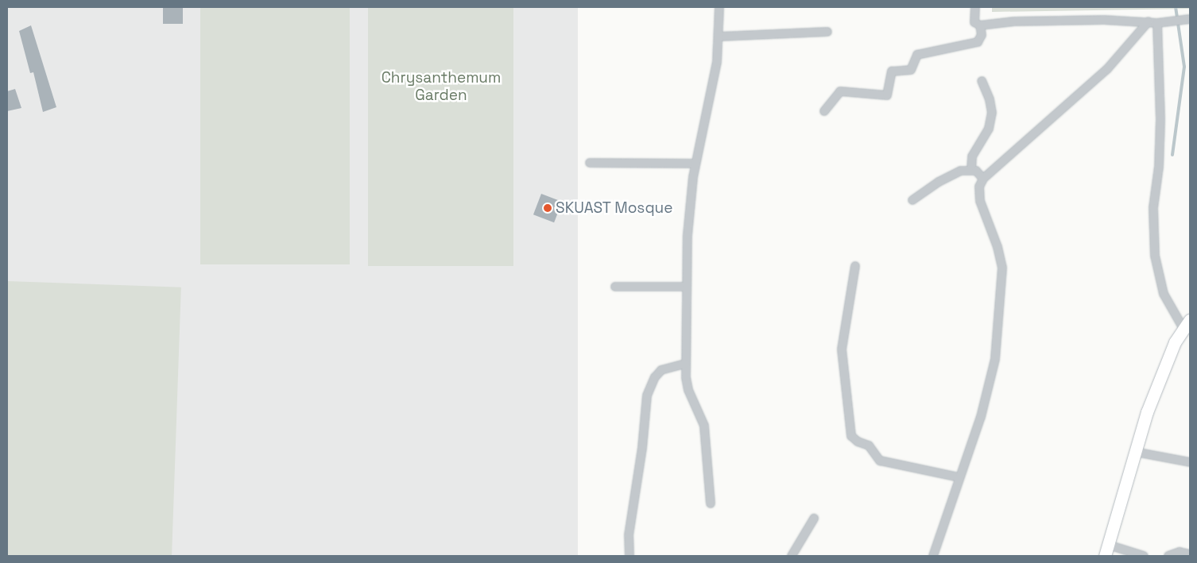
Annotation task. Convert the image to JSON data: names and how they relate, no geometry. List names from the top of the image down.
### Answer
{
  "parks": ["Chrysanthemum Garden"],
  "places": ["SKUAST Mosque"]
}
